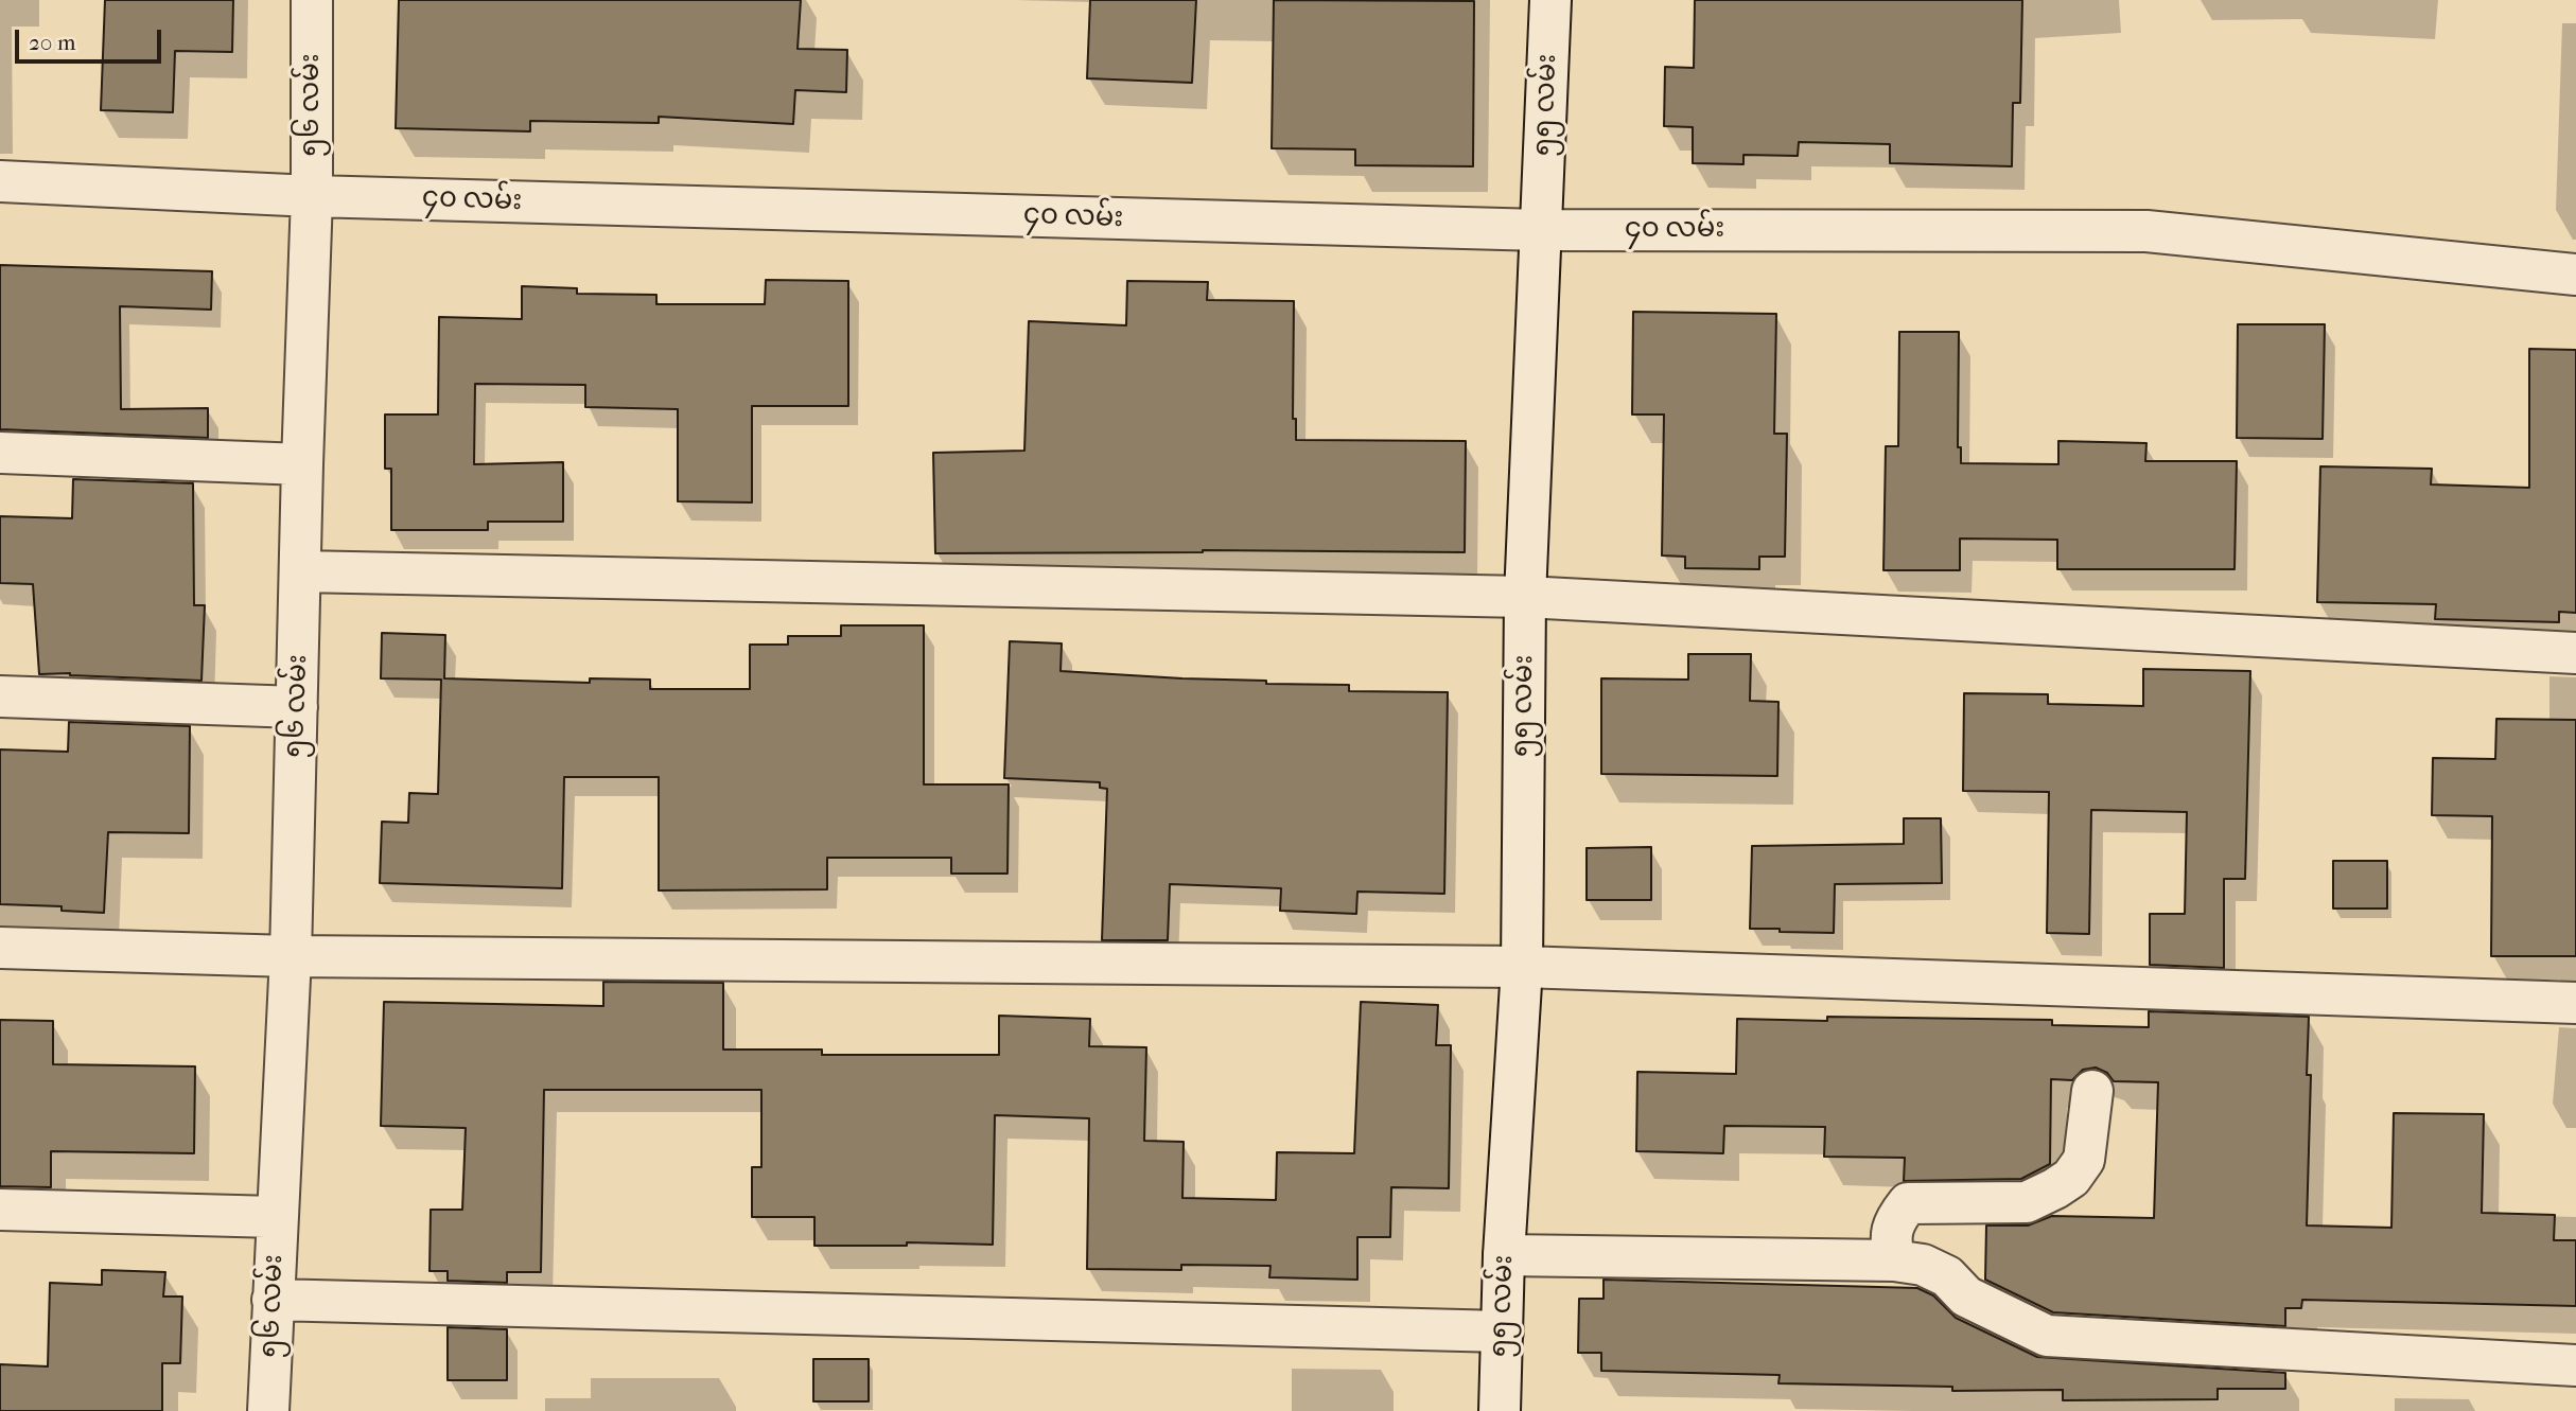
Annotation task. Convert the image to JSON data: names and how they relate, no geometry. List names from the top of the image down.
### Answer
{
  "streets": {
    "street": ["၅၆ လမ်း", "၅၅ လမ်း", "၄၀ လမ်း"]
  },
  "crossings": [
    ["၅၆ လမ်း", "၄၀ လမ်း"],
    ["၅၅ လမ်း", "၄၀ လမ်း"]
  ],
  "scale_bar": "20 m"
}
